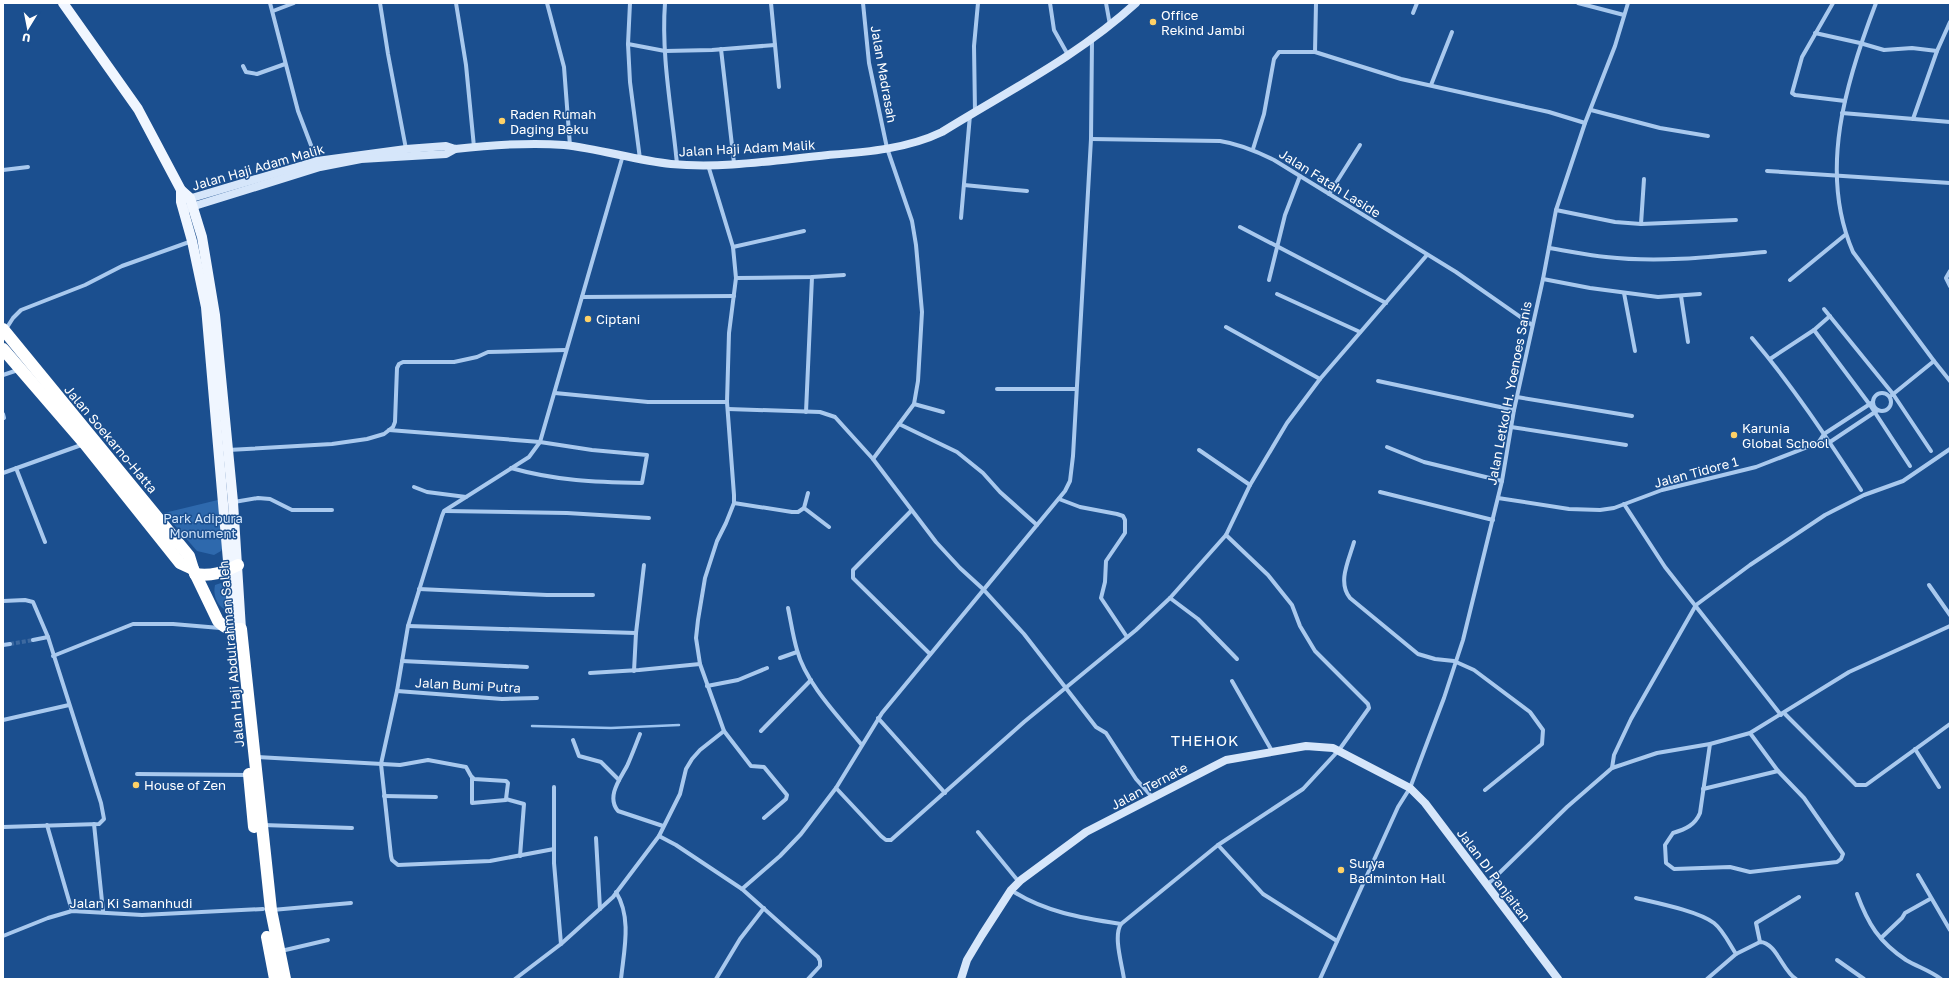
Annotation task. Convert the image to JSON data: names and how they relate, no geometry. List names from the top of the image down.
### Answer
{
  "streets": {
    "highway": ["Jalan Soekarno-Hatta", "Jalan Haji Abdulrahman Saleh"],
    "main road": ["Jalan Haji Adam Malik", "Jalan Ternate", "Jalan DI Panjaitan"],
    "street": [
      "Jalan Madrasah",
      "Jalan Fatah Laside",
      "Jalan Letkol H. Yoenoes Sanis",
      "Jalan Tidore 1",
      "Jalan Bumi Putra",
      "Jalan Ki Samanhudi"
    ]
  },
  "crossings": [
    ["Jalan Madrasah", "Jalan Haji Adam Malik"],
    ["Jalan Haji Adam Malik", "Jalan Haji Abdulrahman Saleh"],
    ["Jalan Fatah Laside", "Jalan Letkol H. Yoenoes Sanis"],
    ["Jalan Letkol H. Yoenoes Sanis", "Jalan Tidore 1"],
    ["Jalan Letkol H. Yoenoes Sanis", "Jalan Ternate"],
    ["Jalan Letkol H. Yoenoes Sanis", "Jalan DI Panjaitan"],
    ["Jalan Soekarno-Hatta", "Jalan Haji Abdulrahman Saleh"],
    ["Jalan Haji Abdulrahman Saleh", "Jalan Ki Samanhudi"],
    ["Jalan Ternate", "Jalan DI Panjaitan"]
  ],
  "districts": ["THEHOK"],
  "parks": ["Park Adipura Monument"],
  "places": [
    "Office Rekind Jambi",
    "Raden Rumah Daging Beku",
    "Ciptani",
    "Karunia Global School",
    "House of Zen",
    "Surya Badminton Hall"
  ],
  "north": "bottom"
}
